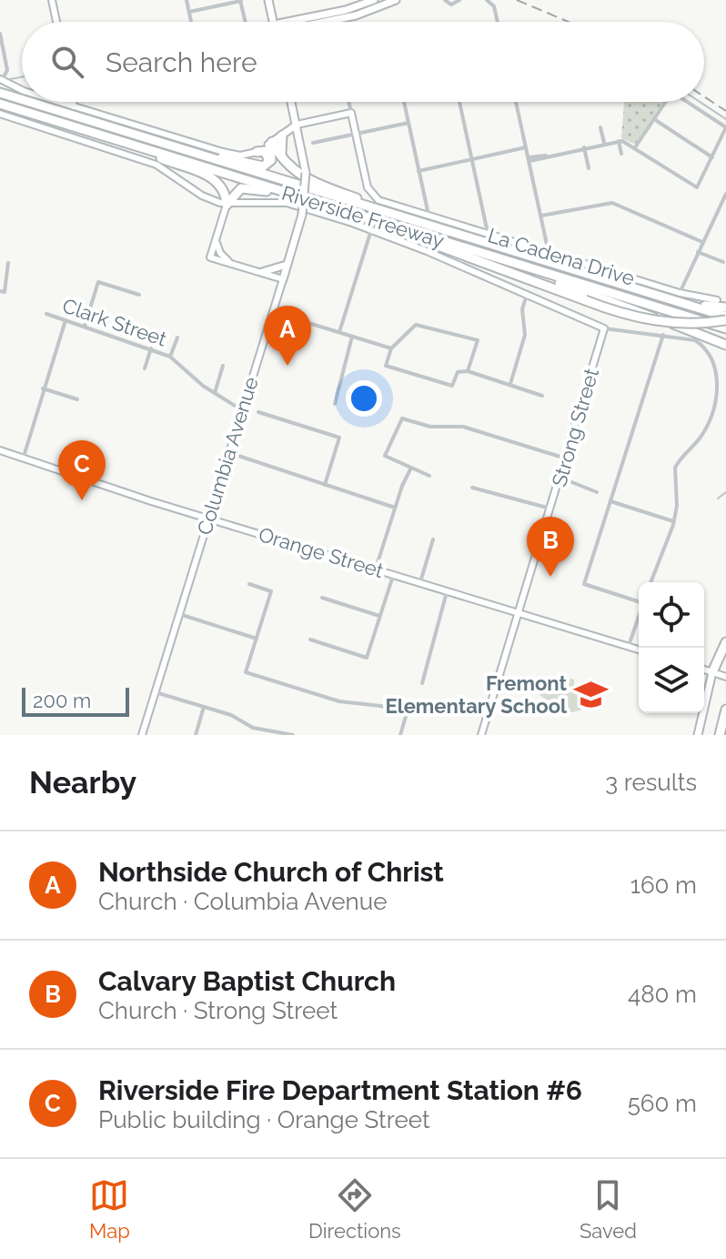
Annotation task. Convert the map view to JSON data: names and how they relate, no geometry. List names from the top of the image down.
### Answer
{
  "streets": {
    "highway": ["Riverside Freeway"],
    "main road": ["Columbia Avenue"],
    "street": [
      "La Cadena Drive",
      "Clark Street",
      "Strong Street",
      "Orange Street"
    ]
  },
  "crossings": [
    ["Clark Street", "Columbia Avenue"],
    ["Strong Street", "Orange Street"],
    ["Columbia Avenue", "Orange Street"]
  ],
  "places": {
    "school or university": ["Fremont Elementary School"]
  },
  "scale_bar": "200 m",
  "page": {
    "search": "Search here",
    "pins": ["A", "C", "B"],
    "scale": "200 m",
    "heading": ["Nearby", "3 results"],
    "list": [
      {
        "mark": "A",
        "name": "Northside Church of Christ",
        "note": "Church · Columbia Avenue",
        "value": "160 m"
      },
      {
        "mark": "B",
        "name": "Calvary Baptist Church",
        "note": "Church · Strong Street",
        "value": "480 m"
      },
      {
        "mark": "C",
        "name": "Riverside Fire Department Station #6",
        "note": "Public building · Orange Street",
        "value": "560 m"
      }
    ],
    "nav": ["Map", "Directions", "Saved"]
  }
}
